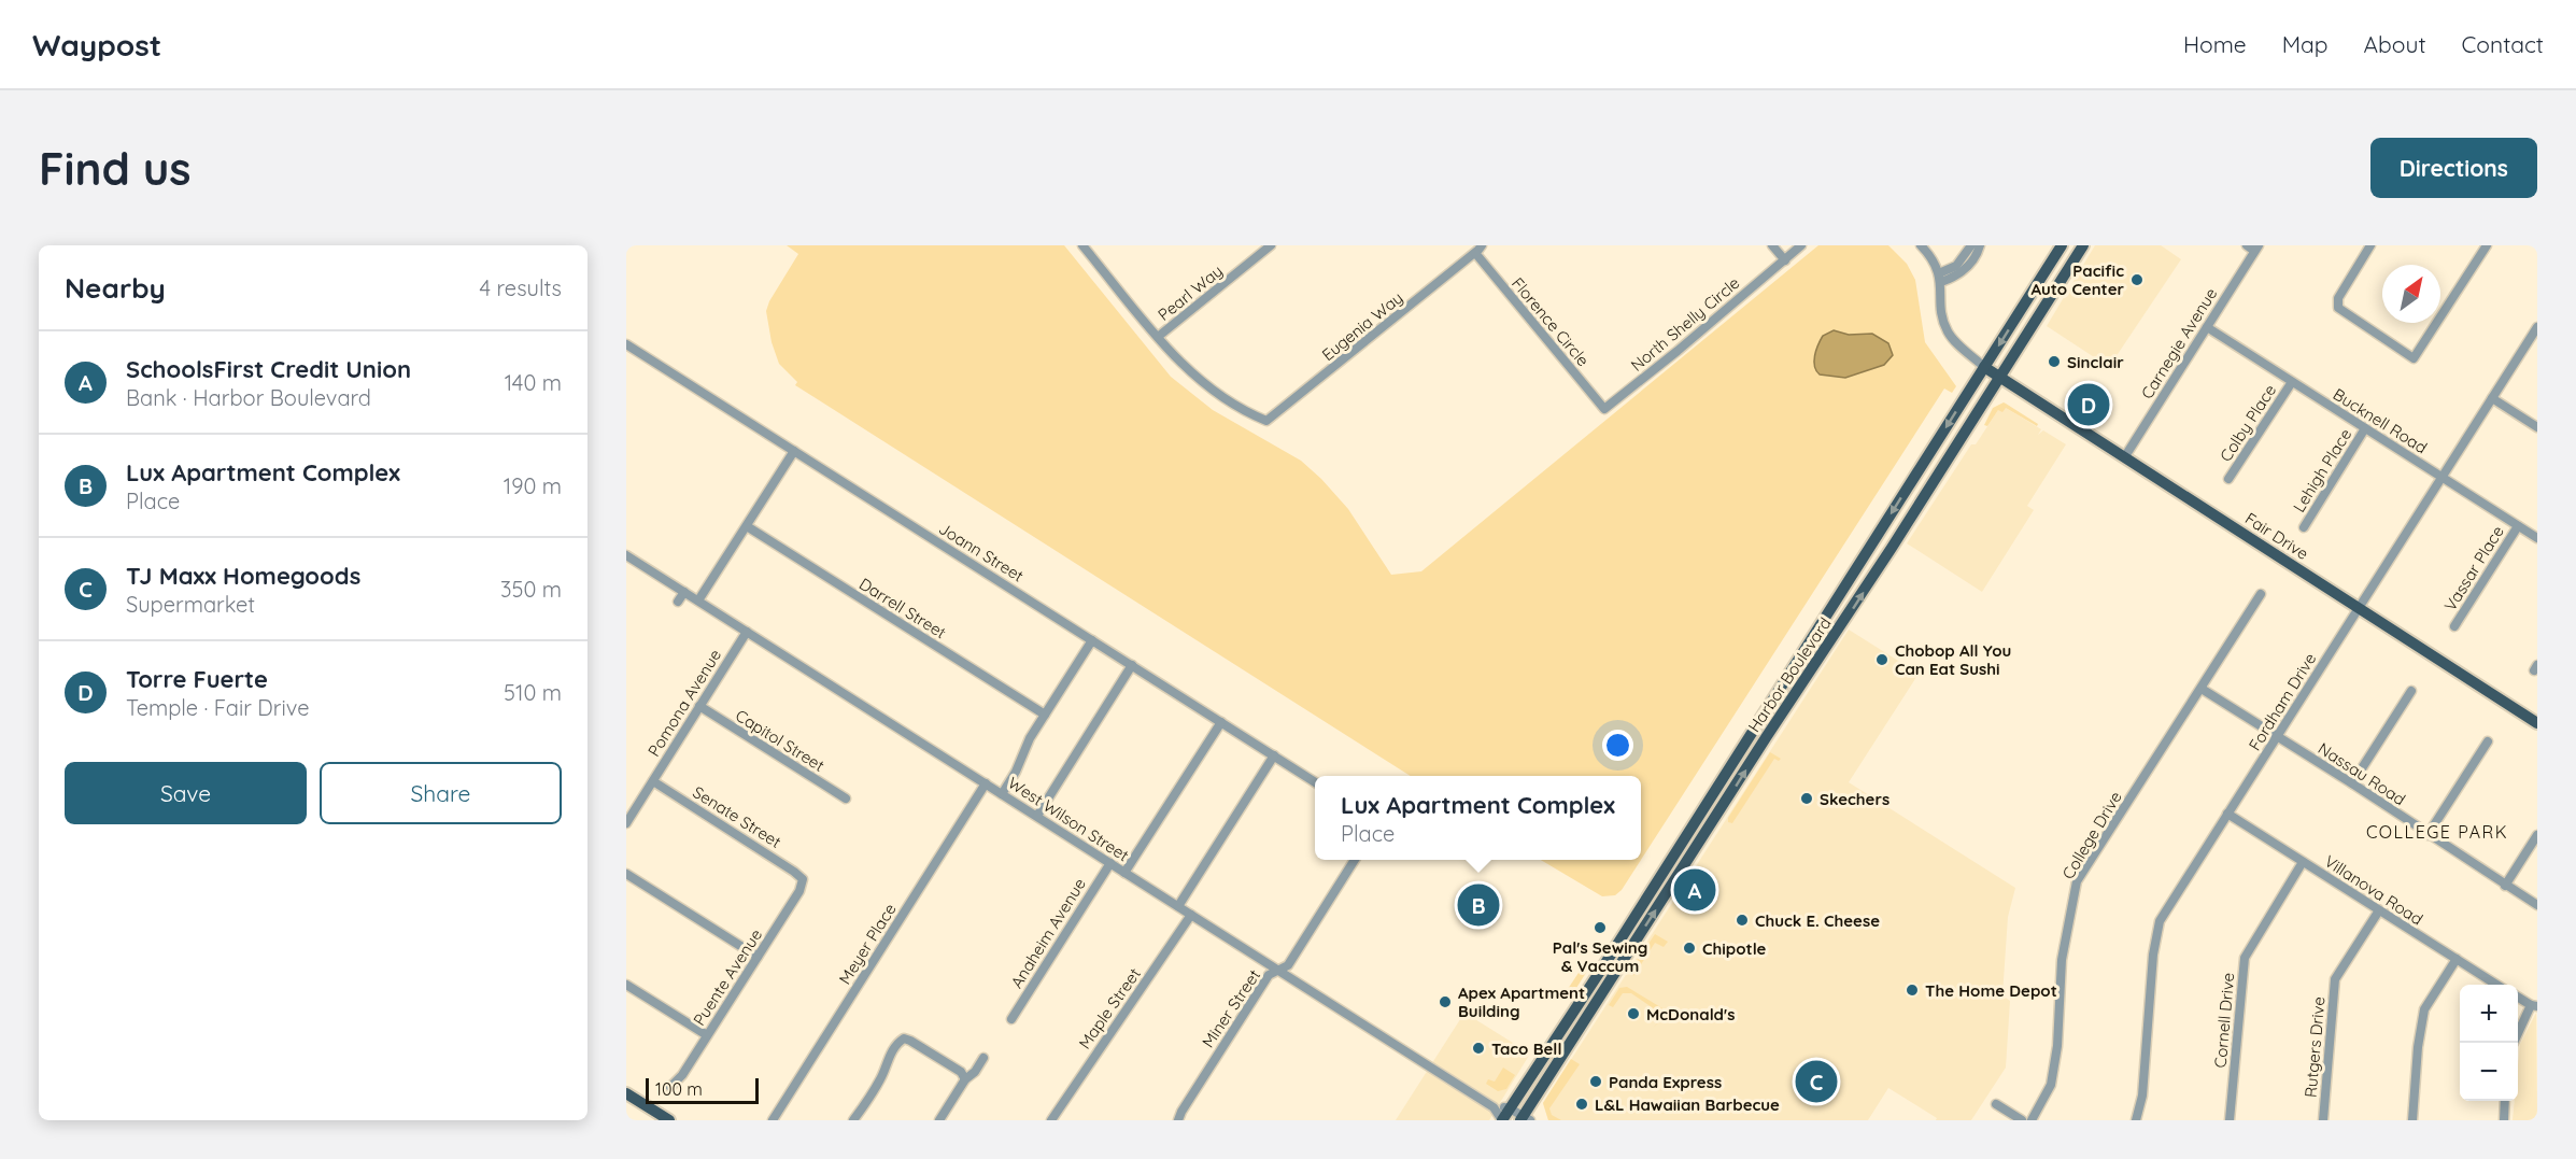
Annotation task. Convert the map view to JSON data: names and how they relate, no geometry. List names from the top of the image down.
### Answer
{
  "streets": {
    "main road": ["Fair Drive", "Harbor Boulevard"],
    "street": [
      "Pearl Way",
      "Florence Circle",
      "North Shelly Circle",
      "Eugenia Way",
      "Carnegie Avenue",
      "Bucknell Road",
      "Colby Place",
      "Lehigh Place",
      "Joann Street",
      "Vassar Place",
      "Darrell Street",
      "Fordham Drive",
      "Pomona Avenue",
      "Capitol Street",
      "Nassau Road",
      "Senate Street",
      "West Wilson Street",
      "College Drive",
      "Villanova Road",
      "Anaheim Avenue",
      "Meyer Place",
      "Puente Avenue",
      "Maple Street",
      "Miner Street",
      "Cornell Drive",
      "Rutgers Drive"
    ]
  },
  "crossings": [
    ["Pearl Way", "Eugenia Way"],
    ["Florence Circle", "North Shelly Circle"],
    ["Florence Circle", "Eugenia Way"],
    ["Carnegie Avenue", "Bucknell Road"],
    ["Carnegie Avenue", "Fair Drive"],
    ["Bucknell Road", "Colby Place"],
    ["Bucknell Road", "Lehigh Place"],
    ["Bucknell Road", "Vassar Place"],
    ["Bucknell Road", "Fordham Drive"],
    ["Fair Drive", "Harbor Boulevard"],
    ["Fair Drive", "Fordham Drive"],
    ["Harbor Boulevard", "West Wilson Street"],
    ["Fordham Drive", "Nassau Road"],
    ["Fordham Drive", "Villanova Road"],
    ["Pomona Avenue", "Capitol Street"],
    ["Pomona Avenue", "Senate Street"],
    ["Pomona Avenue", "West Wilson Street"],
    ["Nassau Road", "College Drive"],
    ["Senate Street", "Puente Avenue"],
    ["West Wilson Street", "Anaheim Avenue"],
    ["West Wilson Street", "Meyer Place"],
    ["West Wilson Street", "Maple Street"],
    ["West Wilson Street", "Miner Street"],
    ["Villanova Road", "Cornell Drive"],
    ["Villanova Road", "Rutgers Drive"]
  ],
  "districts": ["COLLEGE PARK"],
  "places": [
    "Pacific Auto Center",
    "Sinclair",
    "Chobop All You Can Eat Sushi",
    "Skechers",
    "Chuck E. Cheese",
    "Pal's Sewing & Vaccum",
    "Chipotle",
    "The Home Depot",
    "Apex Apartment Building",
    "McDonald's",
    "Taco Bell",
    "Panda Express",
    "L&L Hawaiian Barbecue"
  ],
  "scale_bar": "100 m",
  "north": "top right",
  "page": {
    "header": "Waypost",
    "nav": [
      "Home",
      "Map",
      "About",
      "Contact"
    ],
    "buttons": [
      "Directions",
      ["Save", "Share"]
    ],
    "title": "Find us",
    "heading": ["Nearby", "4 results"],
    "list": [
      {
        "mark": "A",
        "name": "SchoolsFirst Credit Union",
        "note": "Bank · Harbor Boulevard",
        "value": "140 m"
      },
      {
        "mark": "B",
        "name": "Lux Apartment Complex",
        "note": "Place",
        "value": "190 m"
      },
      {
        "mark": "C",
        "name": "TJ Maxx Homegoods",
        "note": "Supermarket",
        "value": "350 m"
      },
      {
        "mark": "D",
        "name": "Torre Fuerte",
        "note": "Temple · Fair Drive",
        "value": "510 m"
      }
    ],
    "pins": [
      "D",
      "A",
      "B",
      "C"
    ],
    "popup": ["Lux Apartment Complex", "Place"],
    "map_buttons": ["+", "−"],
    "scale": "100 m"
  }
}
